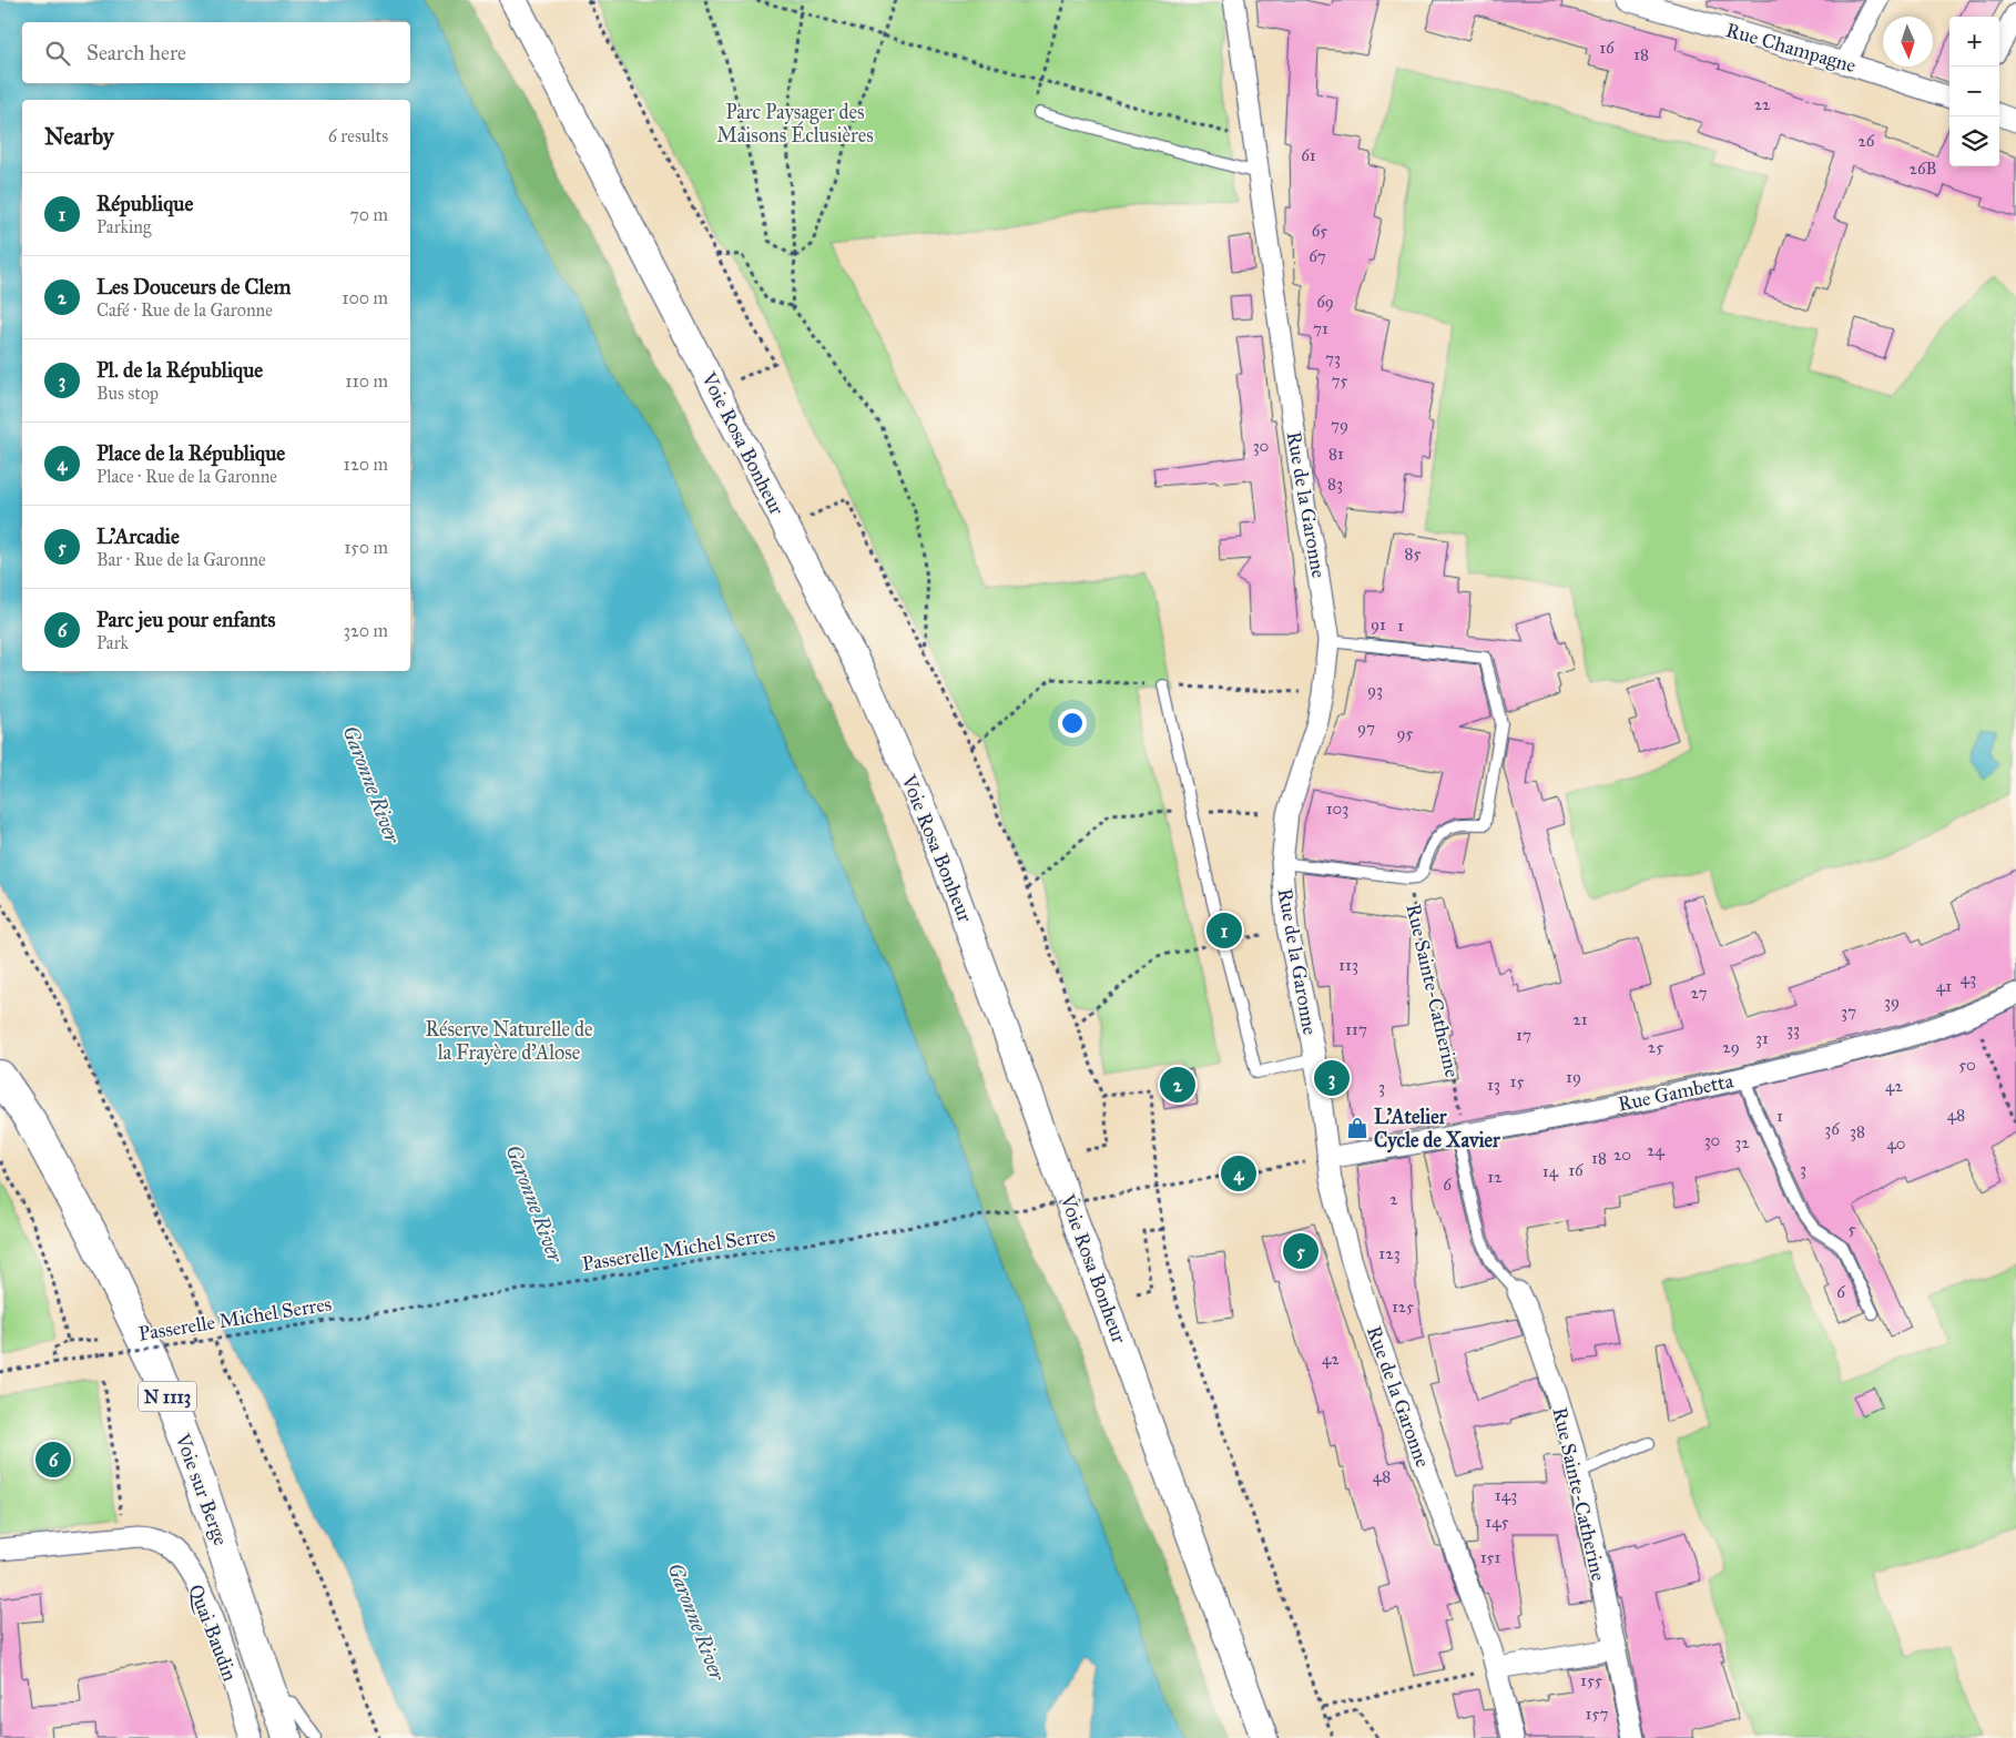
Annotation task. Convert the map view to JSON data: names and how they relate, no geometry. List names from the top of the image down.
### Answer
{
  "streets": {
    "main road": ["N 1113", "Voie sur Berge"],
    "street": [
      "Rue Champagne",
      "Voie Rosa Bonheur",
      "Rue de la Garonne",
      "Rue Sainte-Catherine",
      "Rue Gambetta",
      "Quai Baudin"
    ],
    "path": ["Passerelle Michel Serres"]
  },
  "crossings": [
    ["Rue de la Garonne", "Rue Sainte-Catherine"],
    ["Rue de la Garonne", "Rue Gambetta"],
    ["Rue de la Garonne", "Passerelle Michel Serres"],
    ["Rue Sainte-Catherine", "Rue Gambetta"],
    ["Rue Gambetta", "Passerelle Michel Serres"]
  ],
  "water": ["Garonne River"],
  "parks": ["Parc Paysager des Maisons Éclusières", "Réserve Naturelle de la Frayère d'Alose"],
  "places": {
    "shop": ["L'Atelier Cycle de Xavier"]
  },
  "house_numbers": [
    "16",
    "18",
    "22",
    "26",
    "61",
    "26B",
    "65",
    "67",
    "69",
    "71",
    "73",
    "75",
    "79",
    "30",
    "81",
    "83",
    "85",
    "91",
    "1",
    "93",
    "97",
    "95",
    "103",
    "113",
    "43",
    "41",
    "27",
    "39",
    "37",
    "21",
    "117",
    "33",
    "17",
    "31",
    "25",
    "29",
    "50",
    "19",
    "15",
    "13",
    "42",
    "3",
    "48",
    "1",
    "36",
    "38",
    "30",
    "32",
    "40",
    "24",
    "20",
    "18",
    "3",
    "16",
    "14",
    "12",
    "6",
    "2",
    "5",
    "123",
    "6",
    "125",
    "42",
    "48",
    "143",
    "145",
    "151",
    "155",
    "157"
  ],
  "north": "bottom",
  "page": {
    "map_buttons": ["+", "−"],
    "search": "Search here",
    "heading": ["Nearby", "6 results"],
    "list": [
      {
        "mark": "1",
        "name": "République",
        "note": "Parking",
        "value": "70 m"
      },
      {
        "mark": "2",
        "name": "Les Douceurs de Clem",
        "note": "Café · Rue de la Garonne",
        "value": "100 m"
      },
      {
        "mark": "3",
        "name": "Pl. de la République",
        "note": "Bus stop",
        "value": "110 m"
      },
      {
        "mark": "4",
        "name": "Place de la République",
        "note": "Place · Rue de la Garonne",
        "value": "120 m"
      },
      {
        "mark": "5",
        "name": "L'Arcadie",
        "note": "Bar · Rue de la Garonne",
        "value": "150 m"
      },
      {
        "mark": "6",
        "name": "Parc jeu pour enfants",
        "note": "Park",
        "value": "320 m"
      }
    ],
    "pins": [
      "1",
      "3",
      "2",
      "4",
      "5",
      "6"
    ]
  }
}
